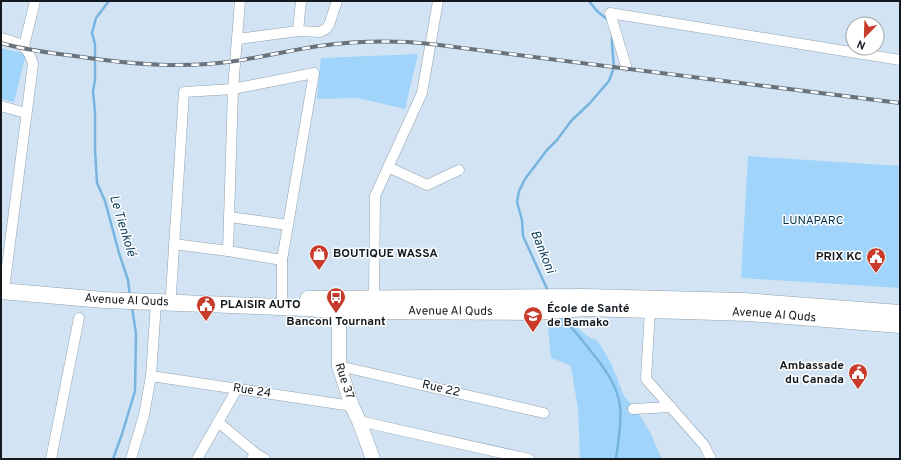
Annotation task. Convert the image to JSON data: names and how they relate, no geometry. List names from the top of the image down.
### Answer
{
  "streets": {
    "main road": ["Avenue Al Quds", "Rue 37"],
    "street": ["Rue 22", "Rue 24"]
  },
  "crossings": [
    ["Avenue Al Quds", "Rue 37"],
    ["Rue 37", "Rue 22"],
    ["Rue 37", "Rue 24"]
  ],
  "water": ["Le Tienkolé", "Bankoni"],
  "parks": ["LUNAPARC"],
  "places": {
    "shop": ["BOUTIQUE WASSA"],
    "public building": ["PRIX KC", "PLAISIR AUTO", "Ambassade du Canada"],
    "bus stop": ["Banconi Tournant"],
    "school or university": ["École de Santé de Bamako"]
  },
  "north": "bottom left"
}
